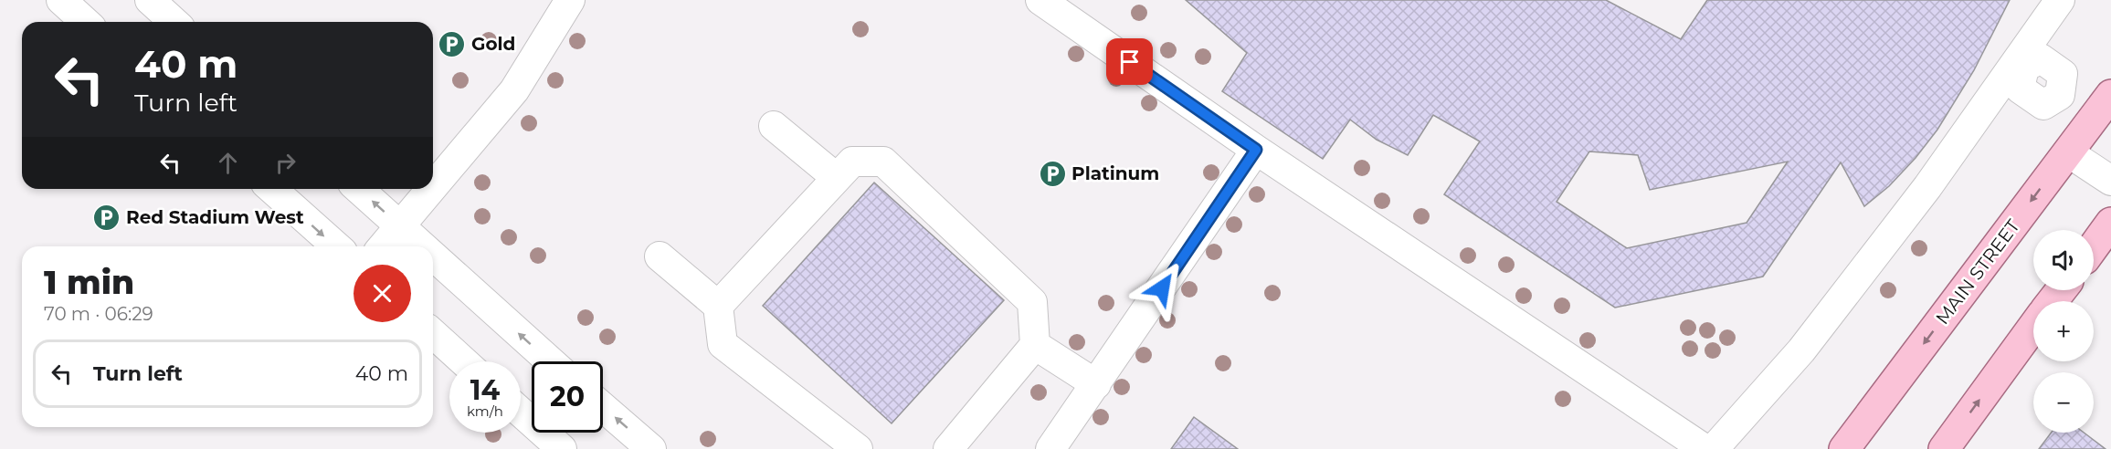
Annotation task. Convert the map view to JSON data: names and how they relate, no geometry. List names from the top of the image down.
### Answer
{
  "streets": {
    "main road": ["MAIN STREET"]
  },
  "places": {
    "parking": ["Gold", "Platinum", "Red Stadium West"]
  },
  "page": {
    "turn": ["40 m", "Turn left"],
    "map_buttons": ["+", "−"],
    "heading": ["1 min", "70 m · 06:29"],
    "list": [
      {
        "name": "Turn left",
        "value": "40 m"
      }
    ],
    "speed": "14 km/h",
    "limit": "20"
  }
}
